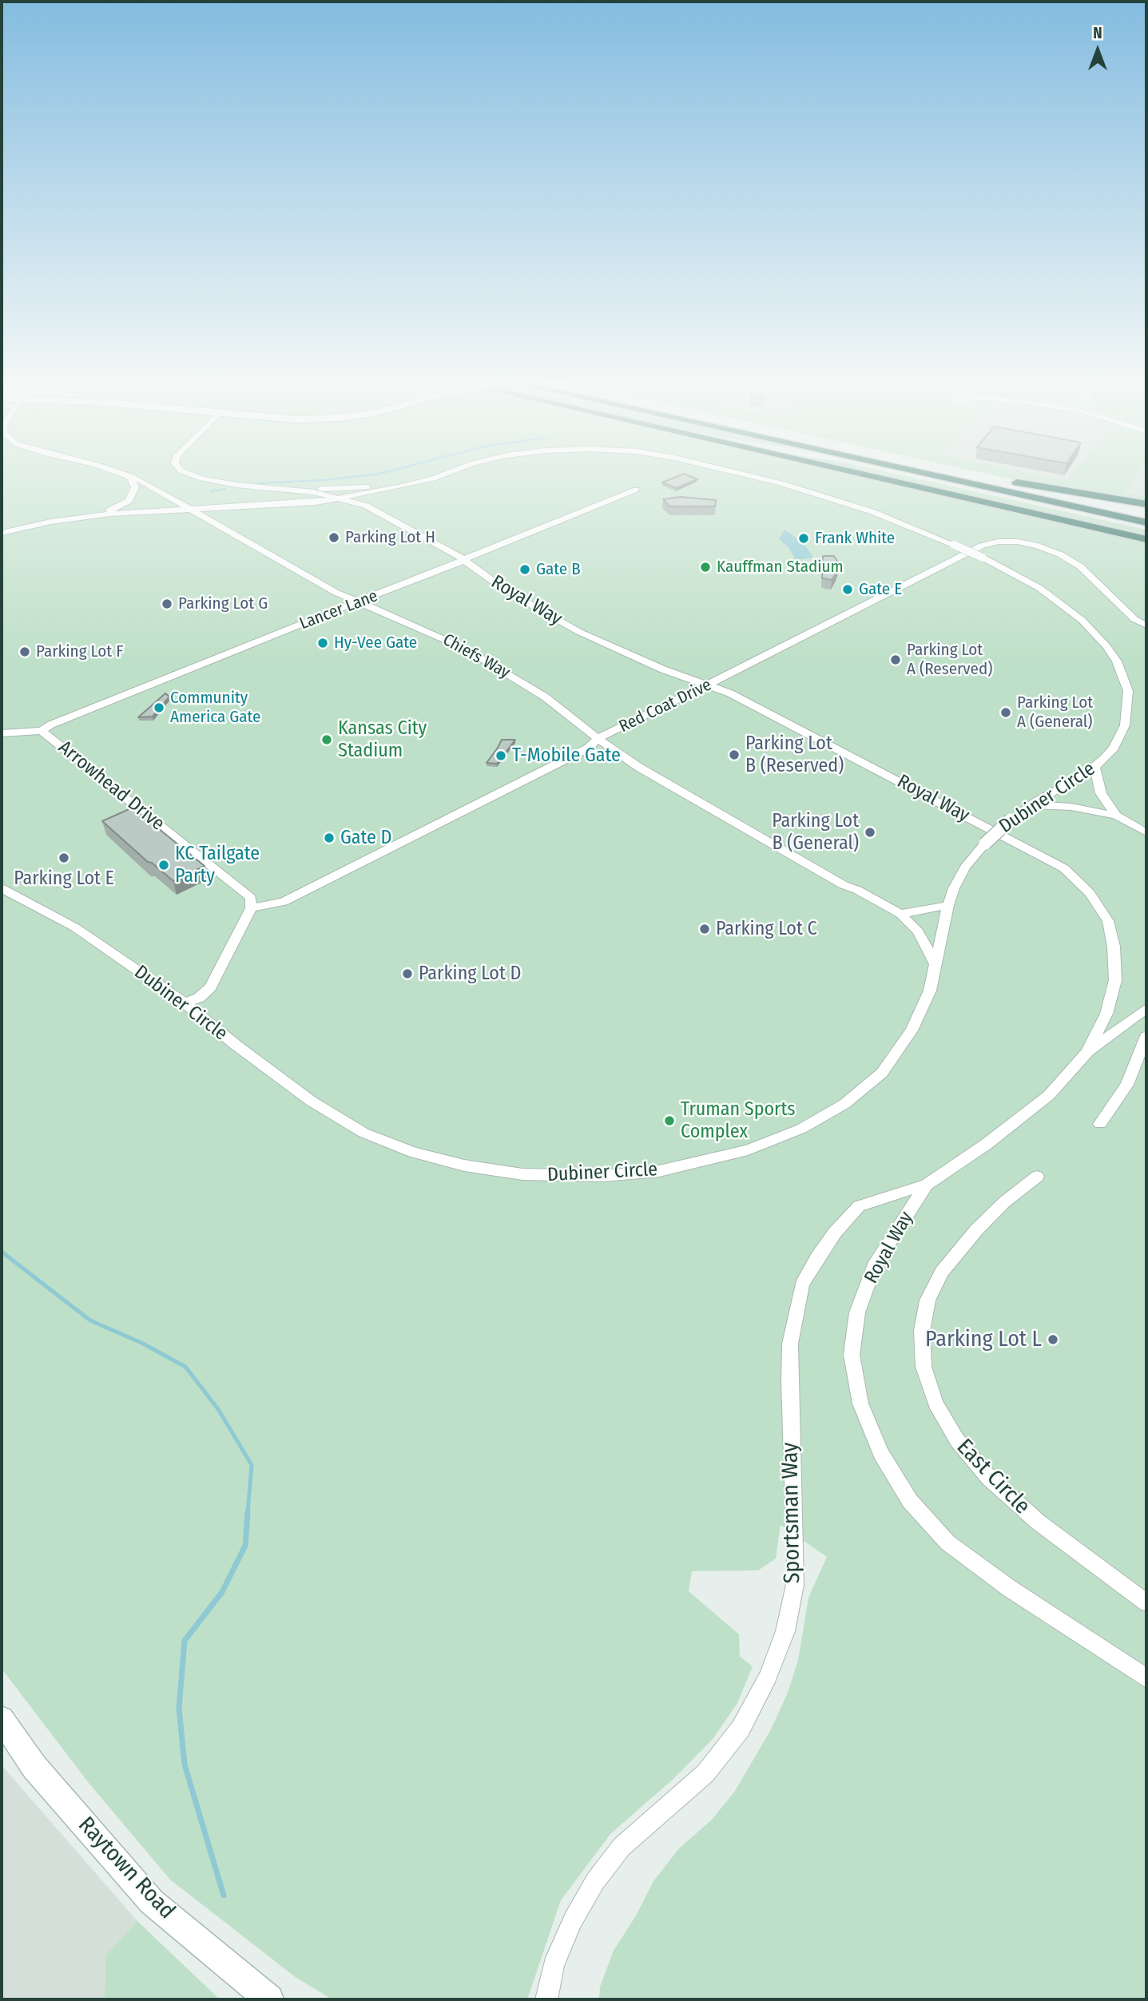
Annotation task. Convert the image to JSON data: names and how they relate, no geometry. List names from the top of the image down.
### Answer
{
  "streets": {
    "main road": ["Raytown Road"],
    "street": [
      "Royal Way",
      "Lancer Lane",
      "Chiefs Way",
      "Red Coat Drive",
      "Arrowhead Drive",
      "Dubiner Circle",
      "East Circle",
      "Sportsman Way"
    ]
  },
  "crossings": [
    ["Royal Way", "Lancer Lane"],
    ["Royal Way", "Red Coat Drive"],
    ["Royal Way", "Dubiner Circle"],
    ["Royal Way", "Sportsman Way"],
    ["Lancer Lane", "Chiefs Way"],
    ["Lancer Lane", "Arrowhead Drive"],
    ["Chiefs Way", "Red Coat Drive"],
    ["Chiefs Way", "Dubiner Circle"],
    ["Red Coat Drive", "Arrowhead Drive"]
  ],
  "places": [
    "Parking Lot H",
    "Frank White",
    "Kauffman Stadium",
    "Gate B",
    "Gate E",
    "Parking Lot G",
    "Hy-Vee Gate",
    "Parking Lot F",
    "Parking Lot A (Reserved)",
    "Community America Gate",
    "Parking Lot A (General)",
    "Kansas City Stadium",
    "Parking Lot B (Reserved)",
    "T-Mobile Gate",
    "Parking Lot B (General)",
    "Gate D",
    "Parking Lot E",
    "KC Tailgate Party",
    "Parking Lot C",
    "Parking Lot D",
    "Truman Sports Complex",
    "Parking Lot L"
  ],
  "north": "top"
}
